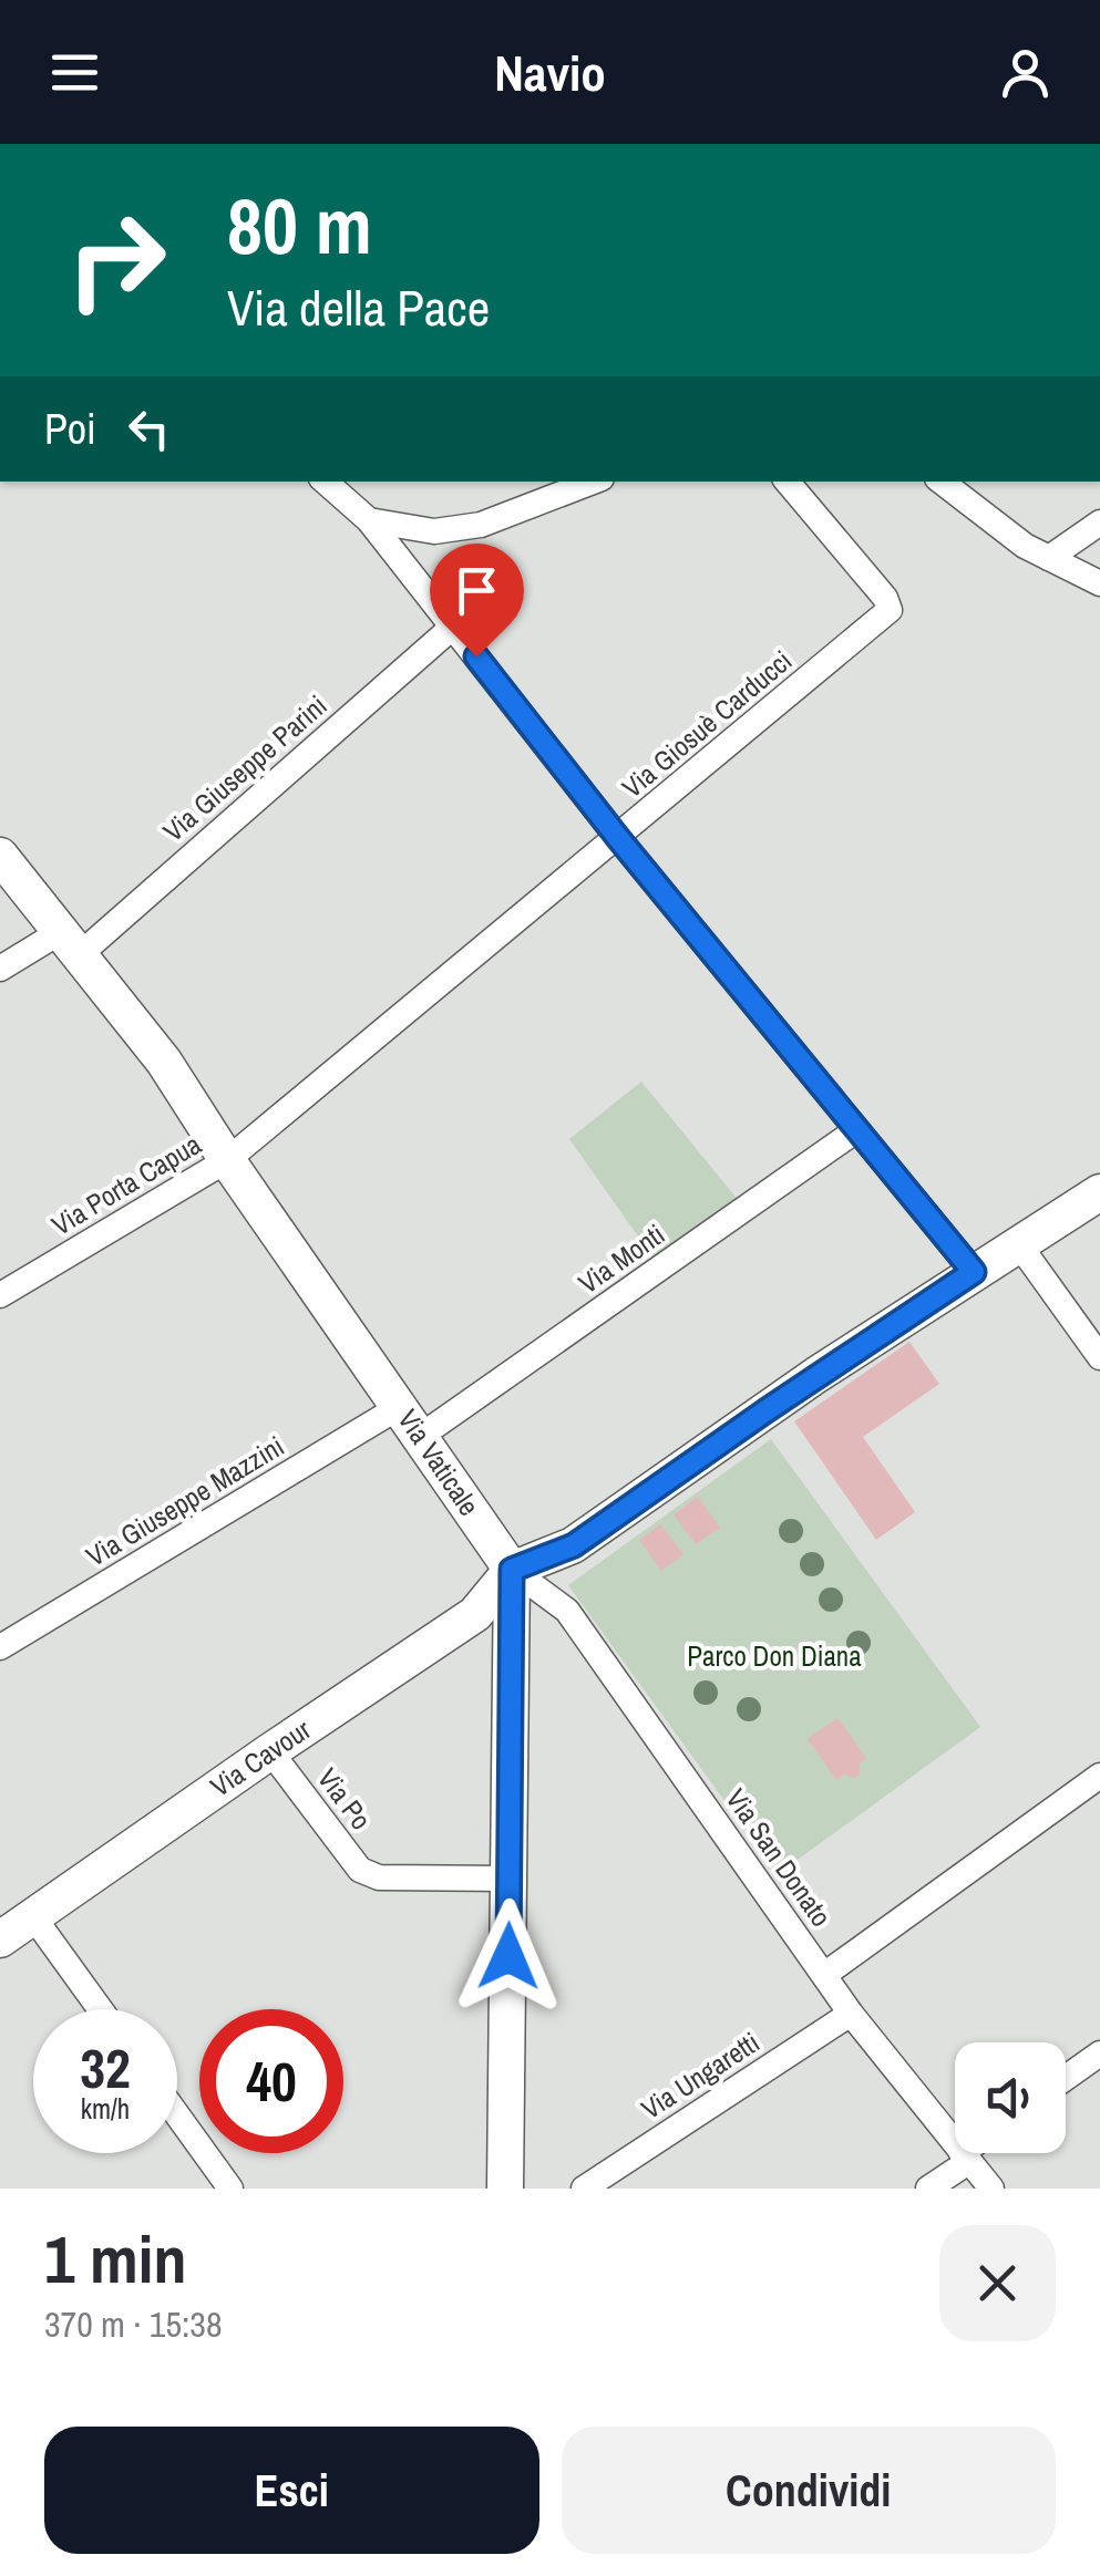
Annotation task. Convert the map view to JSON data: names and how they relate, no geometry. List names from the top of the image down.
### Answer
{
  "streets": {
    "street": [
      "Via Giosuè Carducci",
      "Via Giuseppe Parini",
      "Via Porta Capua",
      "Via Monti",
      "Via Vaticale",
      "Via Giuseppe Mazzini",
      "Via Cavour",
      "Via Po",
      "Via San Donato",
      "Via Ungaretti"
    ]
  },
  "crossings": [
    ["Via Giosuè Carducci", "Via Porta Capua"],
    ["Via Giosuè Carducci", "Via Vaticale"],
    ["Via Giuseppe Parini", "Via Vaticale"],
    ["Via Porta Capua", "Via Vaticale"],
    ["Via Monti", "Via Vaticale"],
    ["Via Monti", "Via Giuseppe Mazzini"],
    ["Via Vaticale", "Via Giuseppe Mazzini"],
    ["Via Vaticale", "Via Cavour"],
    ["Via Vaticale", "Via San Donato"],
    ["Via Cavour", "Via Po"],
    ["Via Cavour", "Via San Donato"],
    ["Via San Donato", "Via Ungaretti"]
  ],
  "parks": ["Parco Don Diana"],
  "page": {
    "header": "Navio",
    "turn": ["80 m", "Via della Pace"],
    "then": "Poi",
    "speed": "32 km/h",
    "limit": "40",
    "heading": ["1 min", "370 m · 15:38"],
    "buttons": ["Esci", "Condividi"]
  }
}
